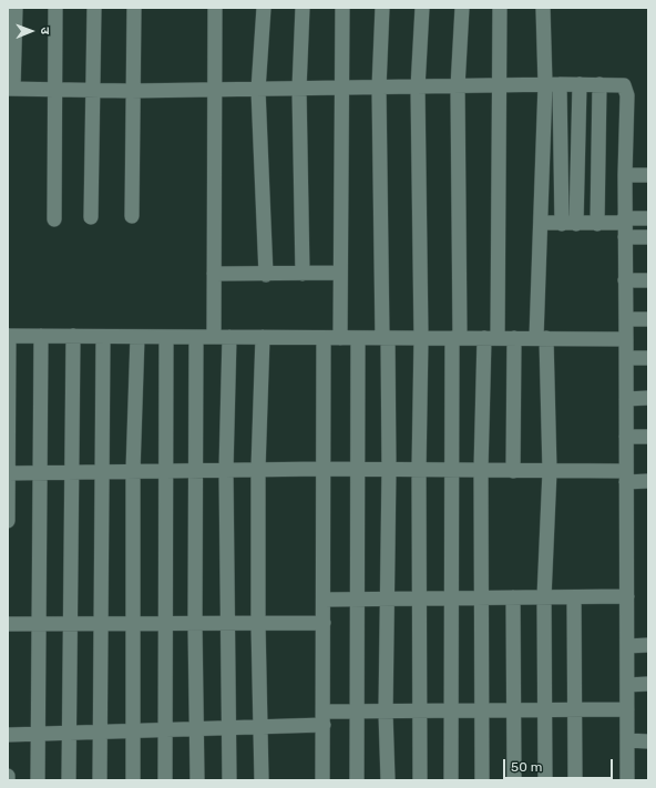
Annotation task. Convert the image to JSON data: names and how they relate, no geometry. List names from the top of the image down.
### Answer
{
  "scale_bar": "50 m",
  "north": "right"
}
